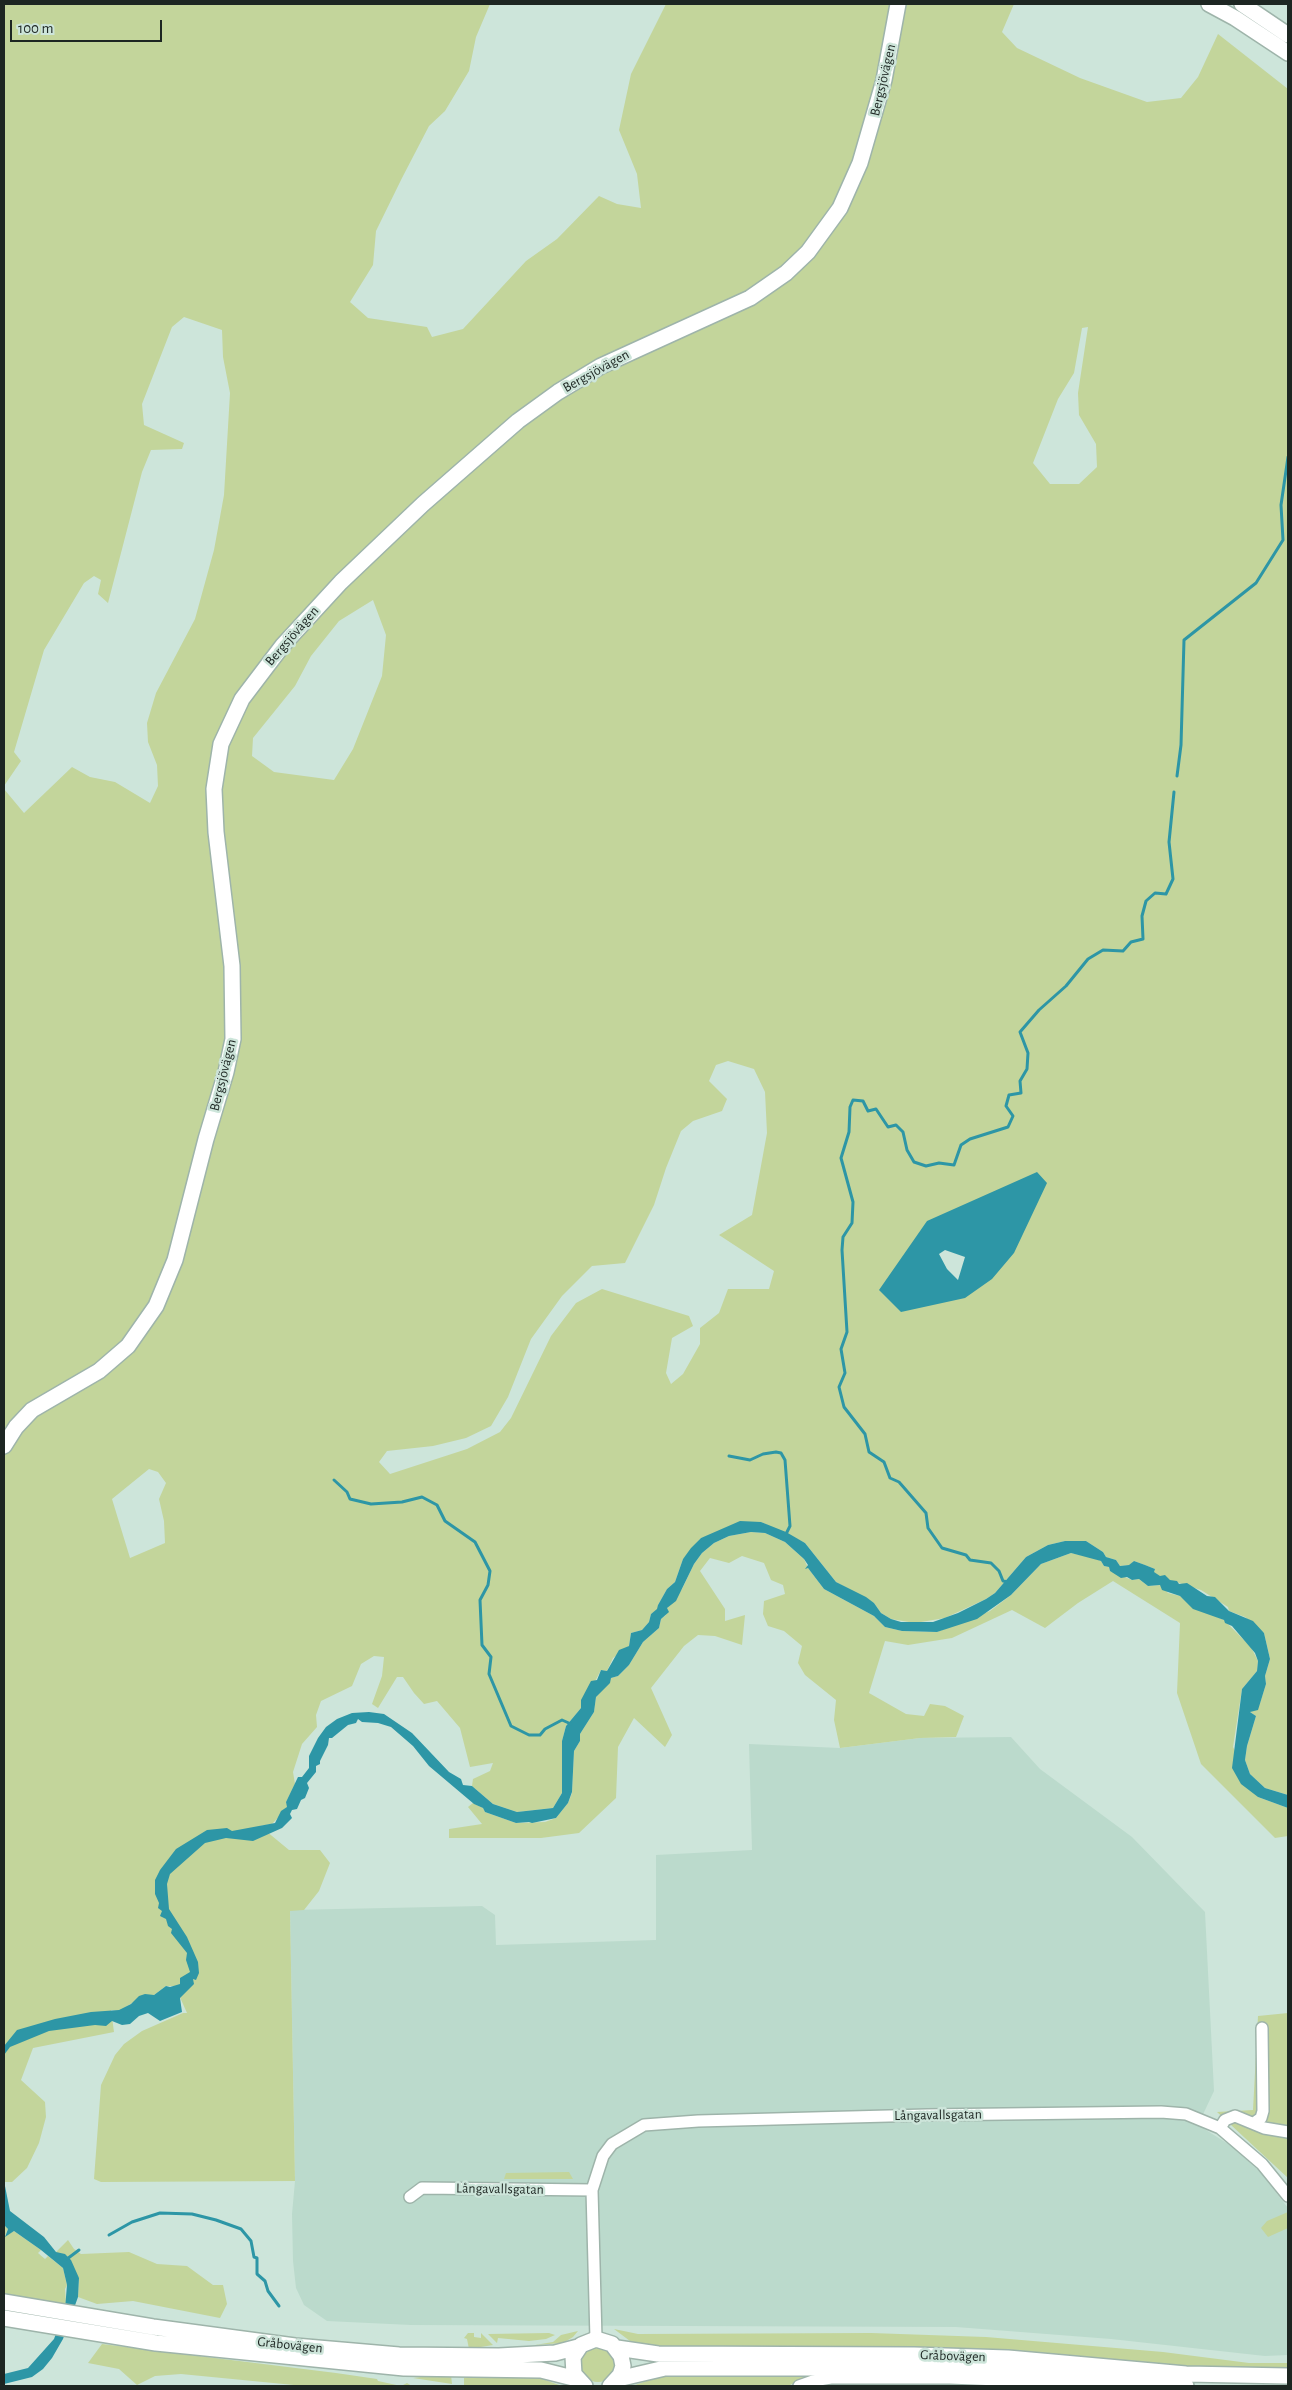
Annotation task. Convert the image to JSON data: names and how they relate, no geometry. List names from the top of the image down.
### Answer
{
  "streets": {
    "main road": ["Bergsjövägen", "Gråbovägen"],
    "street": ["Långavallsgatan"]
  },
  "crossings": [
    ["Långavallsgatan", "Gråbovägen"]
  ],
  "scale_bar": "100 m"
}
